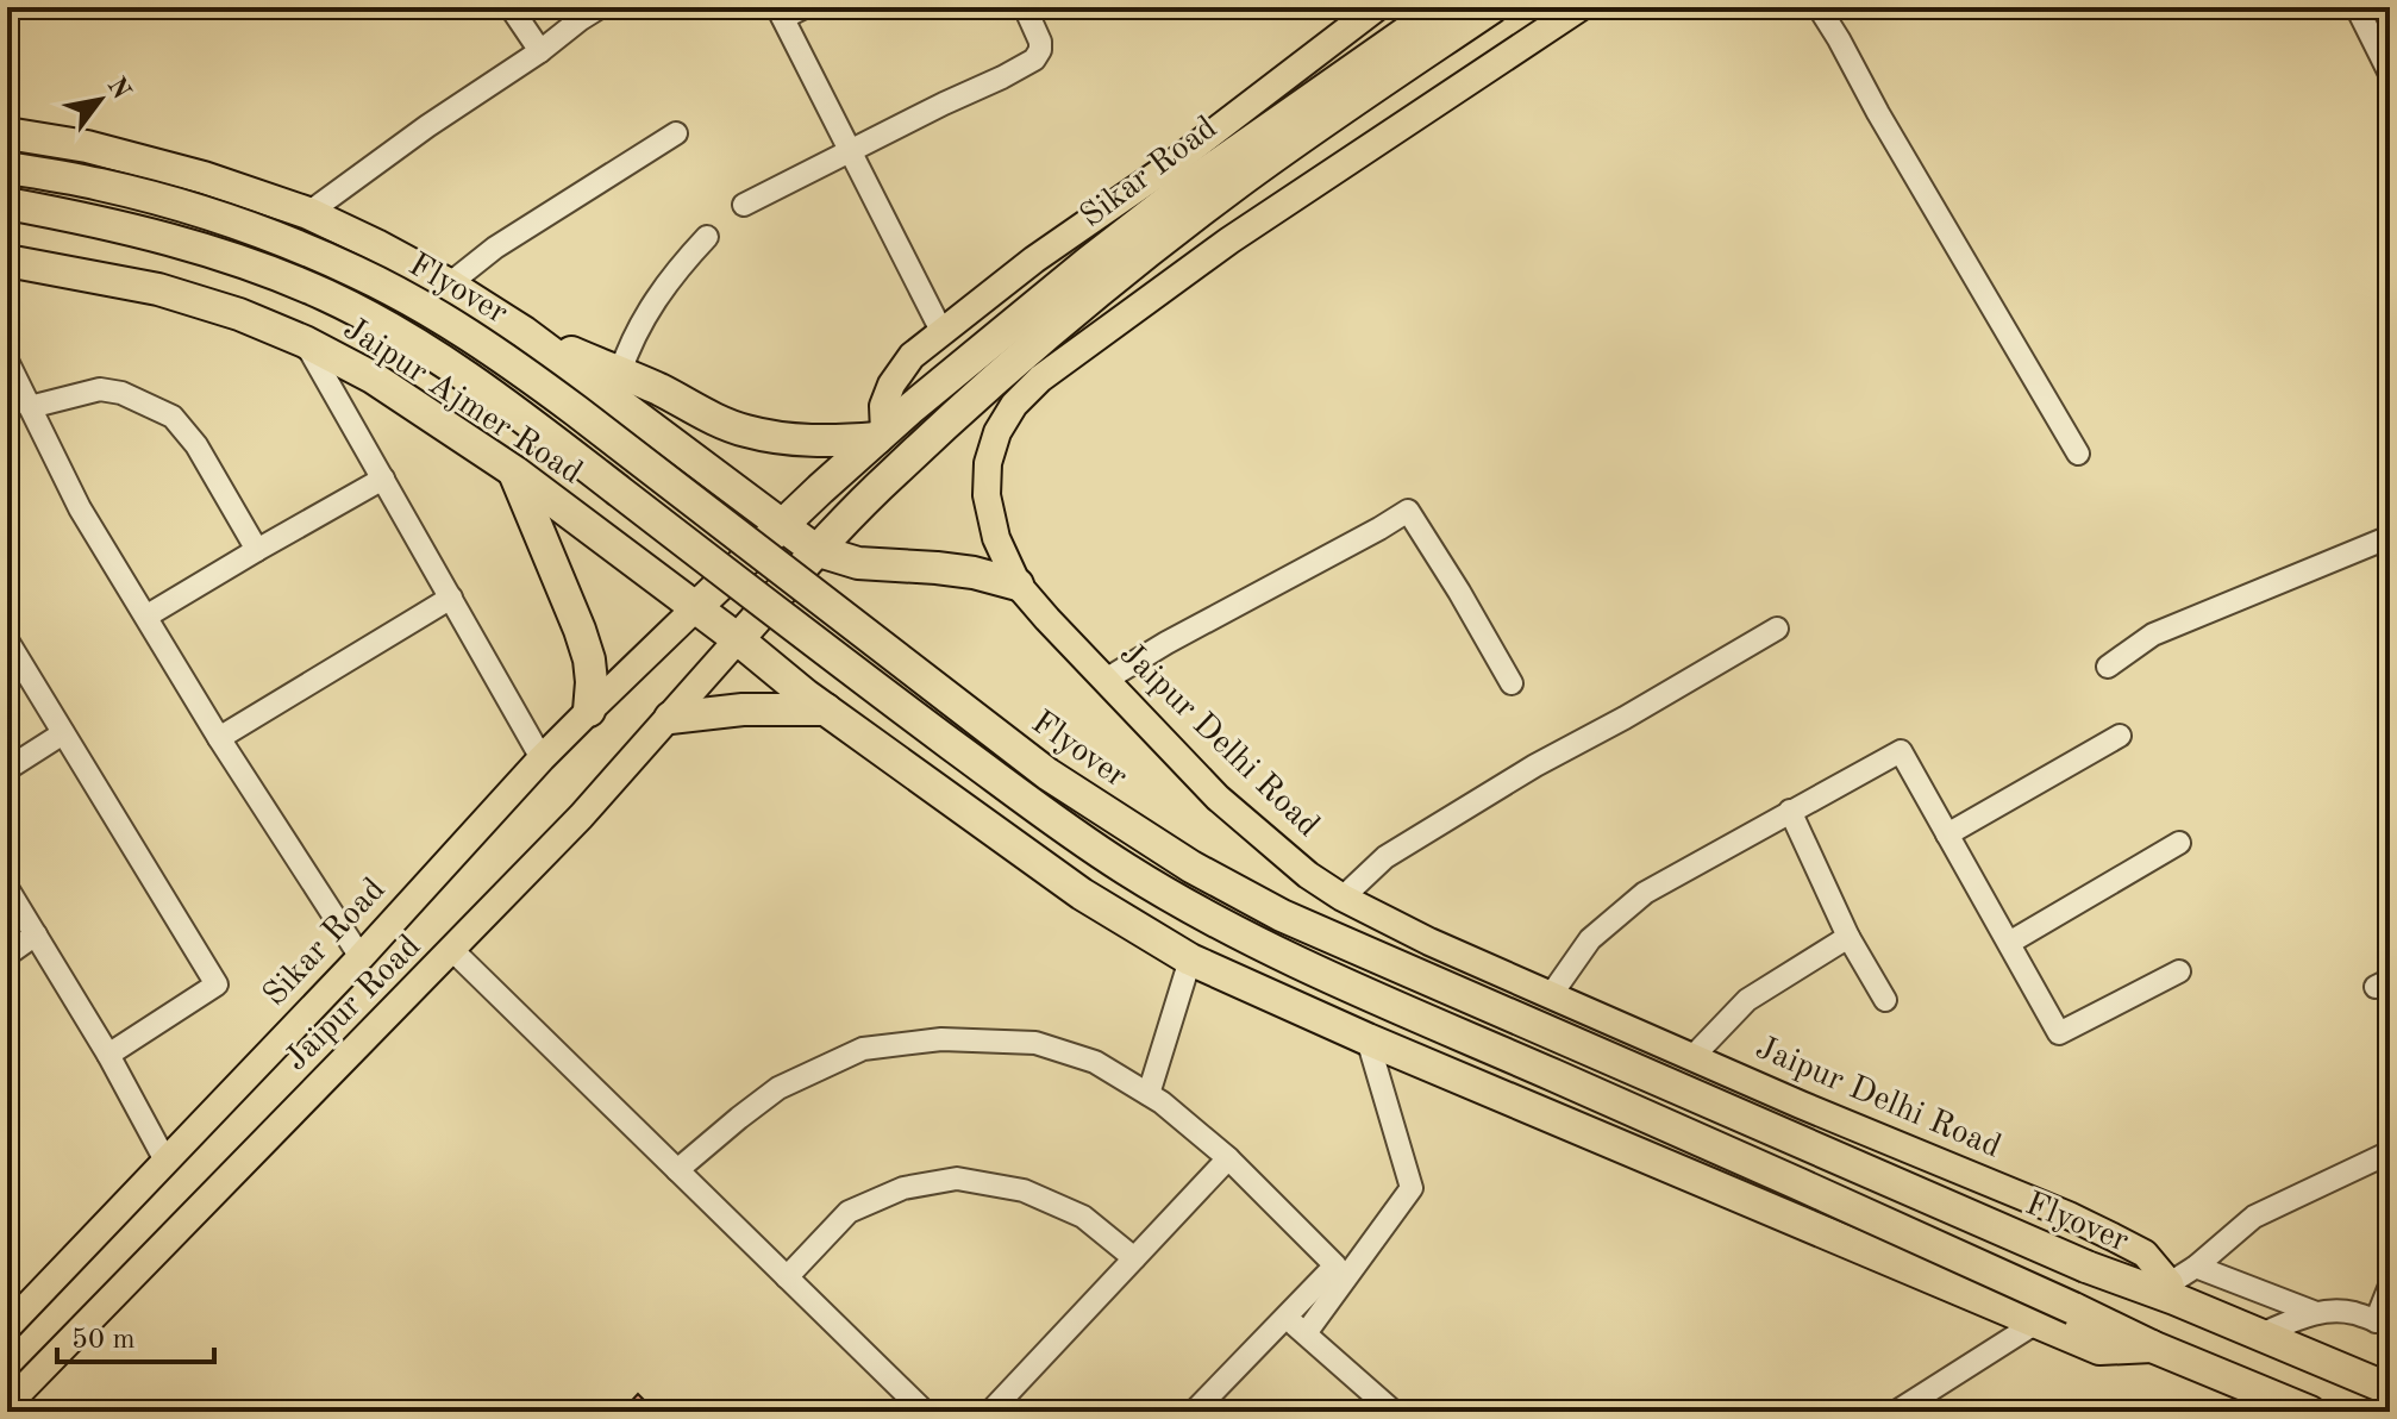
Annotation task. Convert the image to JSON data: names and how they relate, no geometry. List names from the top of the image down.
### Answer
{
  "streets": {
    "highway": [
      "Sikar Road",
      "Flyover",
      "Jaipur Ajmer Road",
      "Jaipur Delhi Road"
    ],
    "main road": ["Jaipur Road"]
  },
  "crossings": [
    ["Sikar Road", "Jaipur Ajmer Road"],
    ["Flyover", "Jaipur Delhi Road"],
    ["Jaipur Ajmer Road", "Jaipur Road"]
  ],
  "scale_bar": "50 m",
  "north": "top right"
}
